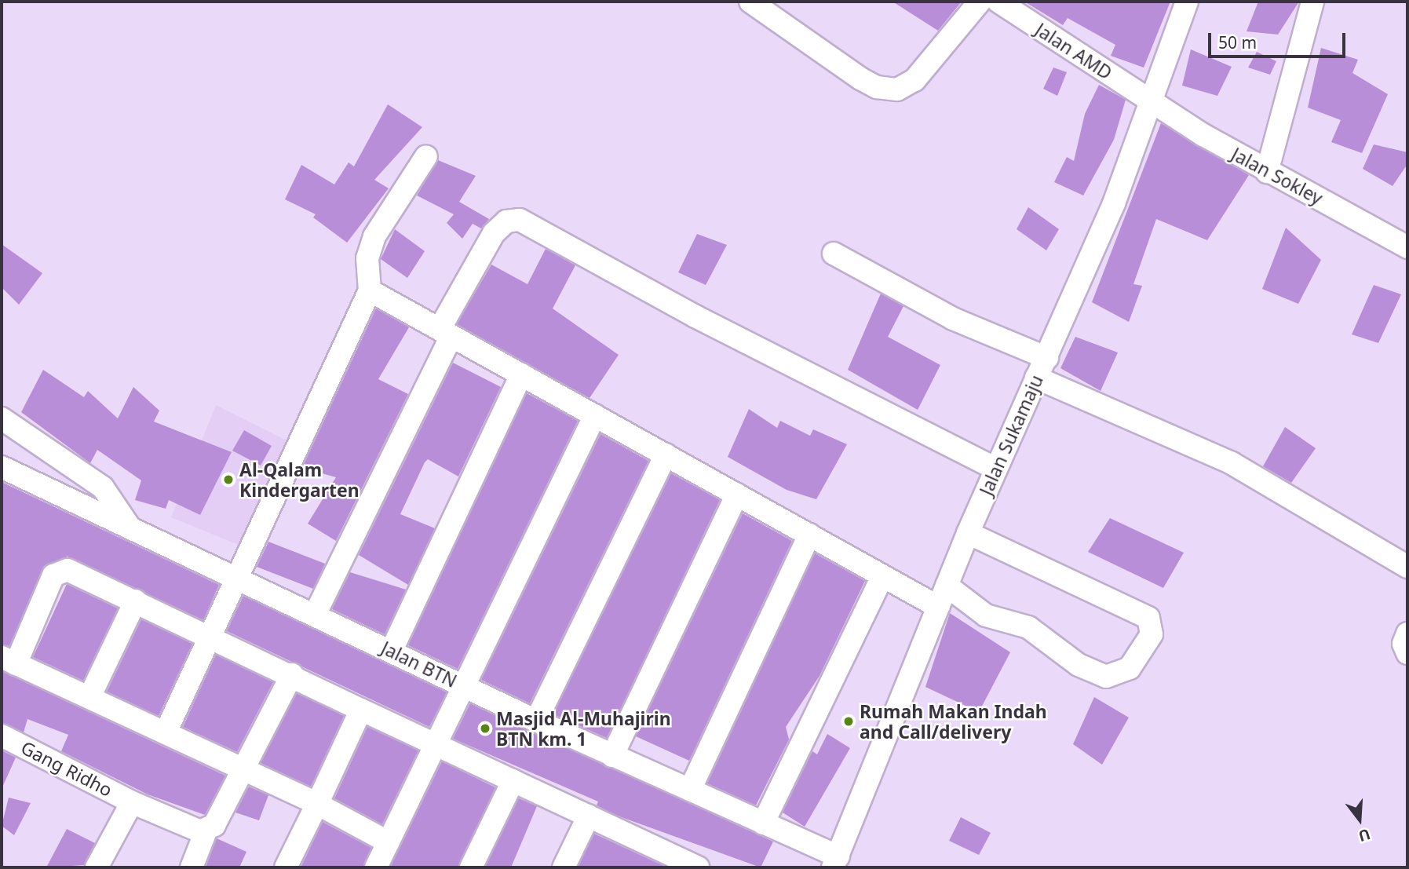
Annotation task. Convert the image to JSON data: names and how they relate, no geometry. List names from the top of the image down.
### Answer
{
  "streets": {
    "street": [
      "Jalan AMD",
      "Jalan Sokley",
      "Jalan Sukamaju",
      "Jalan BTN",
      "Gang Ridho"
    ]
  },
  "crossings": [
    ["Jalan AMD", "Jalan Sokley"],
    ["Jalan AMD", "Jalan Sukamaju"],
    ["Jalan Sokley", "Jalan Sukamaju"],
    ["Jalan Sukamaju", "Jalan BTN"]
  ],
  "places": ["Al-Qalam Kindergarten", "Rumah Makan Indah and Call/delivery", "Masjid Al-Muhajirin BTN km. 1"],
  "scale_bar": "50 m",
  "north": "bottom"
}
